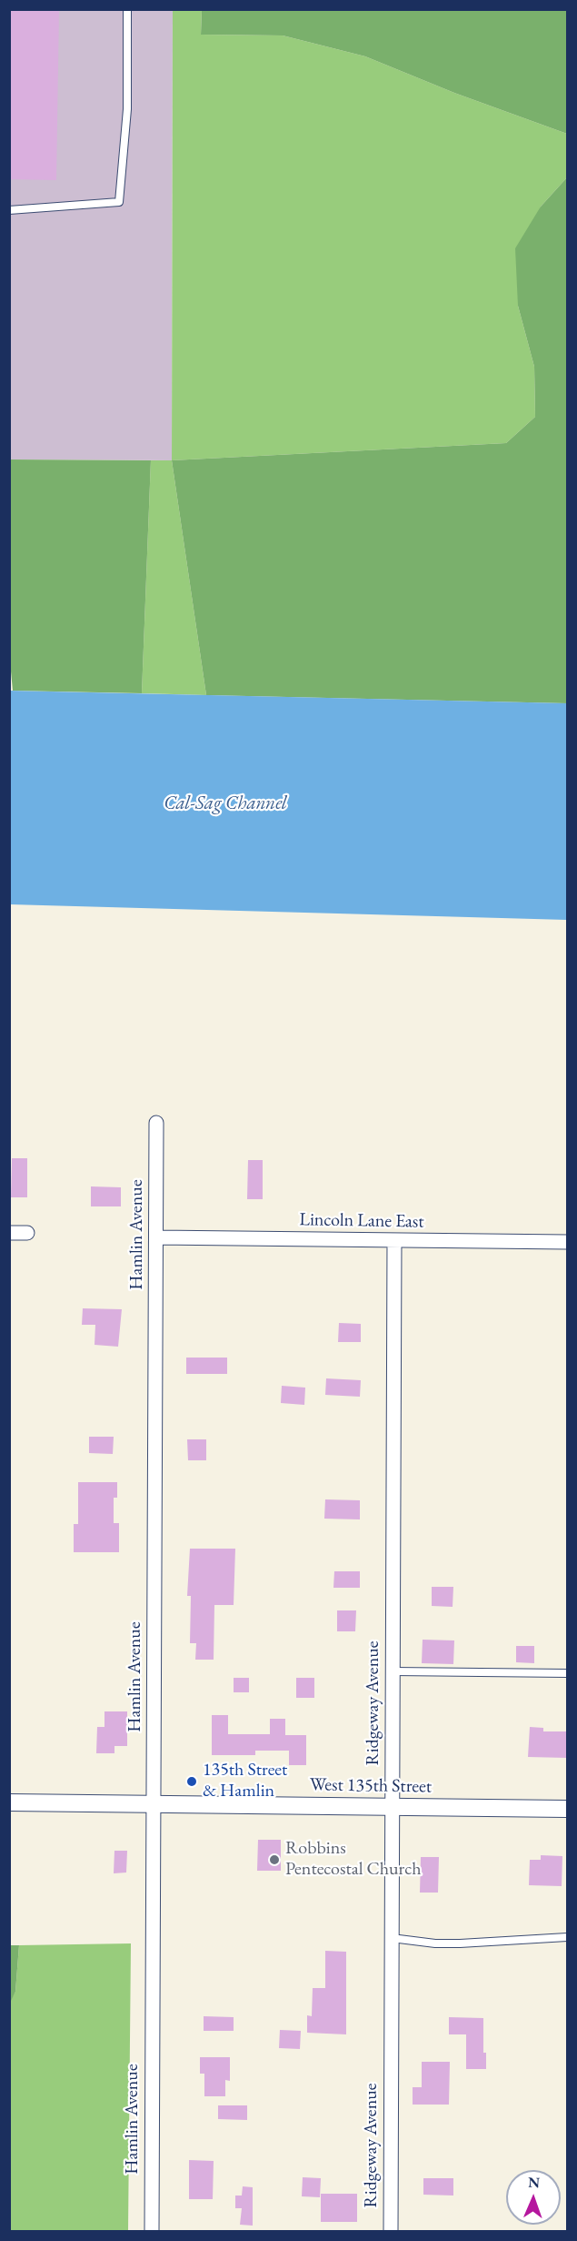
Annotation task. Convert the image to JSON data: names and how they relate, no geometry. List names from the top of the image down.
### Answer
{
  "streets": {
    "street": [
      "Lincoln Lane East",
      "Hamlin Avenue",
      "Ridgeway Avenue",
      "West 135th Street"
    ]
  },
  "crossings": [
    ["Lincoln Lane East", "Hamlin Avenue"],
    ["Lincoln Lane East", "Ridgeway Avenue"],
    ["Hamlin Avenue", "West 135th Street"],
    ["Ridgeway Avenue", "West 135th Street"]
  ],
  "water": ["Cal-Sag Channel"],
  "places": ["135th Street & Hamlin", "Robbins Pentecostal Church"],
  "north": "top"
}
